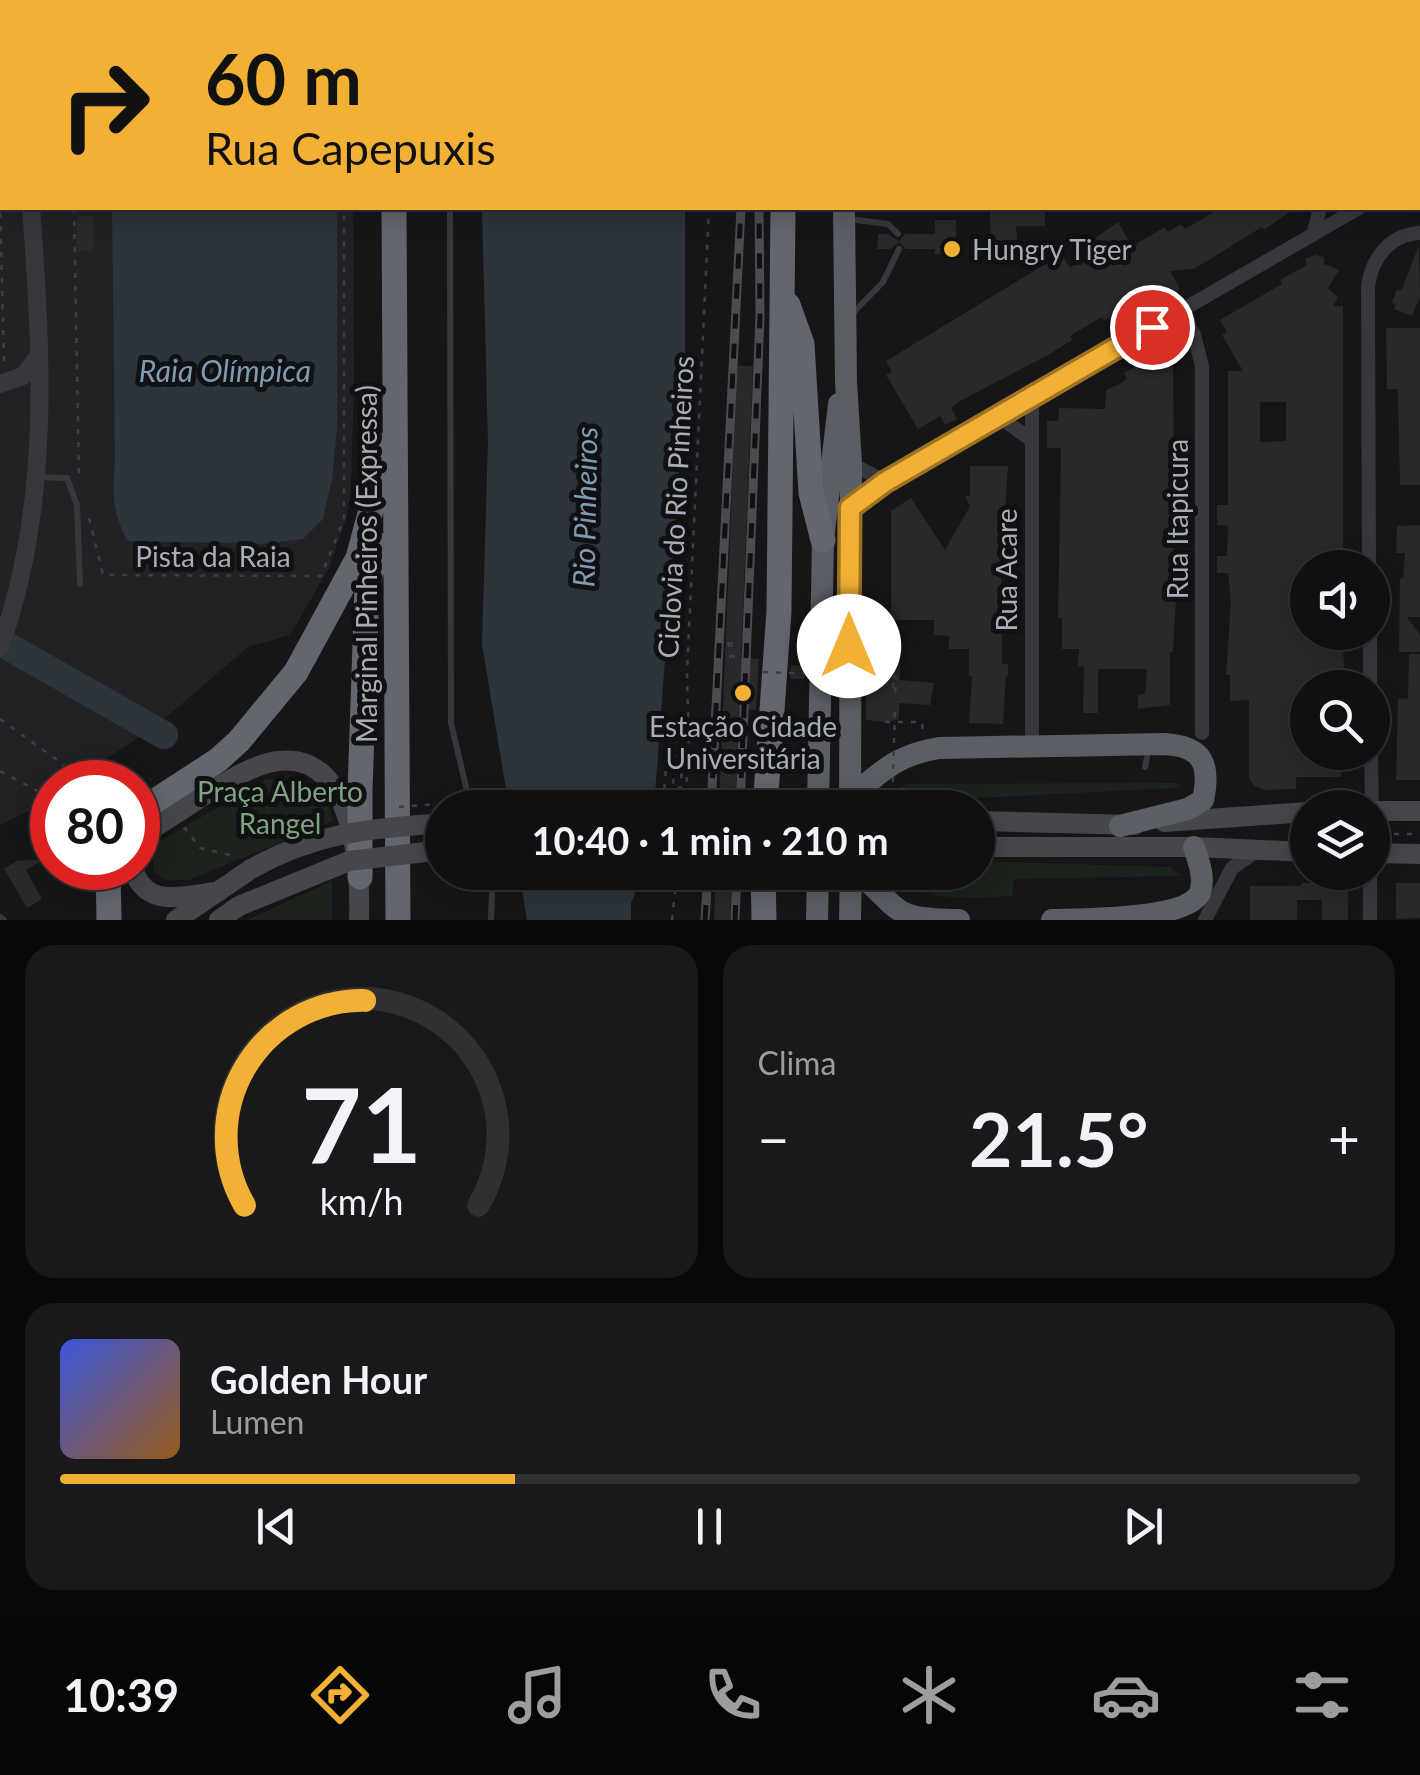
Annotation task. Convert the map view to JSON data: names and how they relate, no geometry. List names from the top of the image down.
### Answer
{
  "streets": {
    "highway": ["Marginal Pinheiros (Expressa)"],
    "street": ["Rua Itapicura", "Rua Acare"],
    "path": ["Ciclovia do Rio Pinheiros", "Pista da Raia"]
  },
  "water": ["Raia Olímpica", "Rio Pinheiros"],
  "parks": ["Praça Alberto Rangel"],
  "places": ["Hungry Tiger", "Estação Cidade Universitária"],
  "page": {
    "turn": ["60 m", "Rua Capepuxis"],
    "limit": "80",
    "trip": "10:40 · 1 min · 210 m",
    "tile": "Clima",
    "heat": ["−", "21.5°", "+"],
    "song": ["Golden Hour", "Lumen"],
    "tabs": "10:39",
    "gauge": ["71", "km/h"]
  }
}
